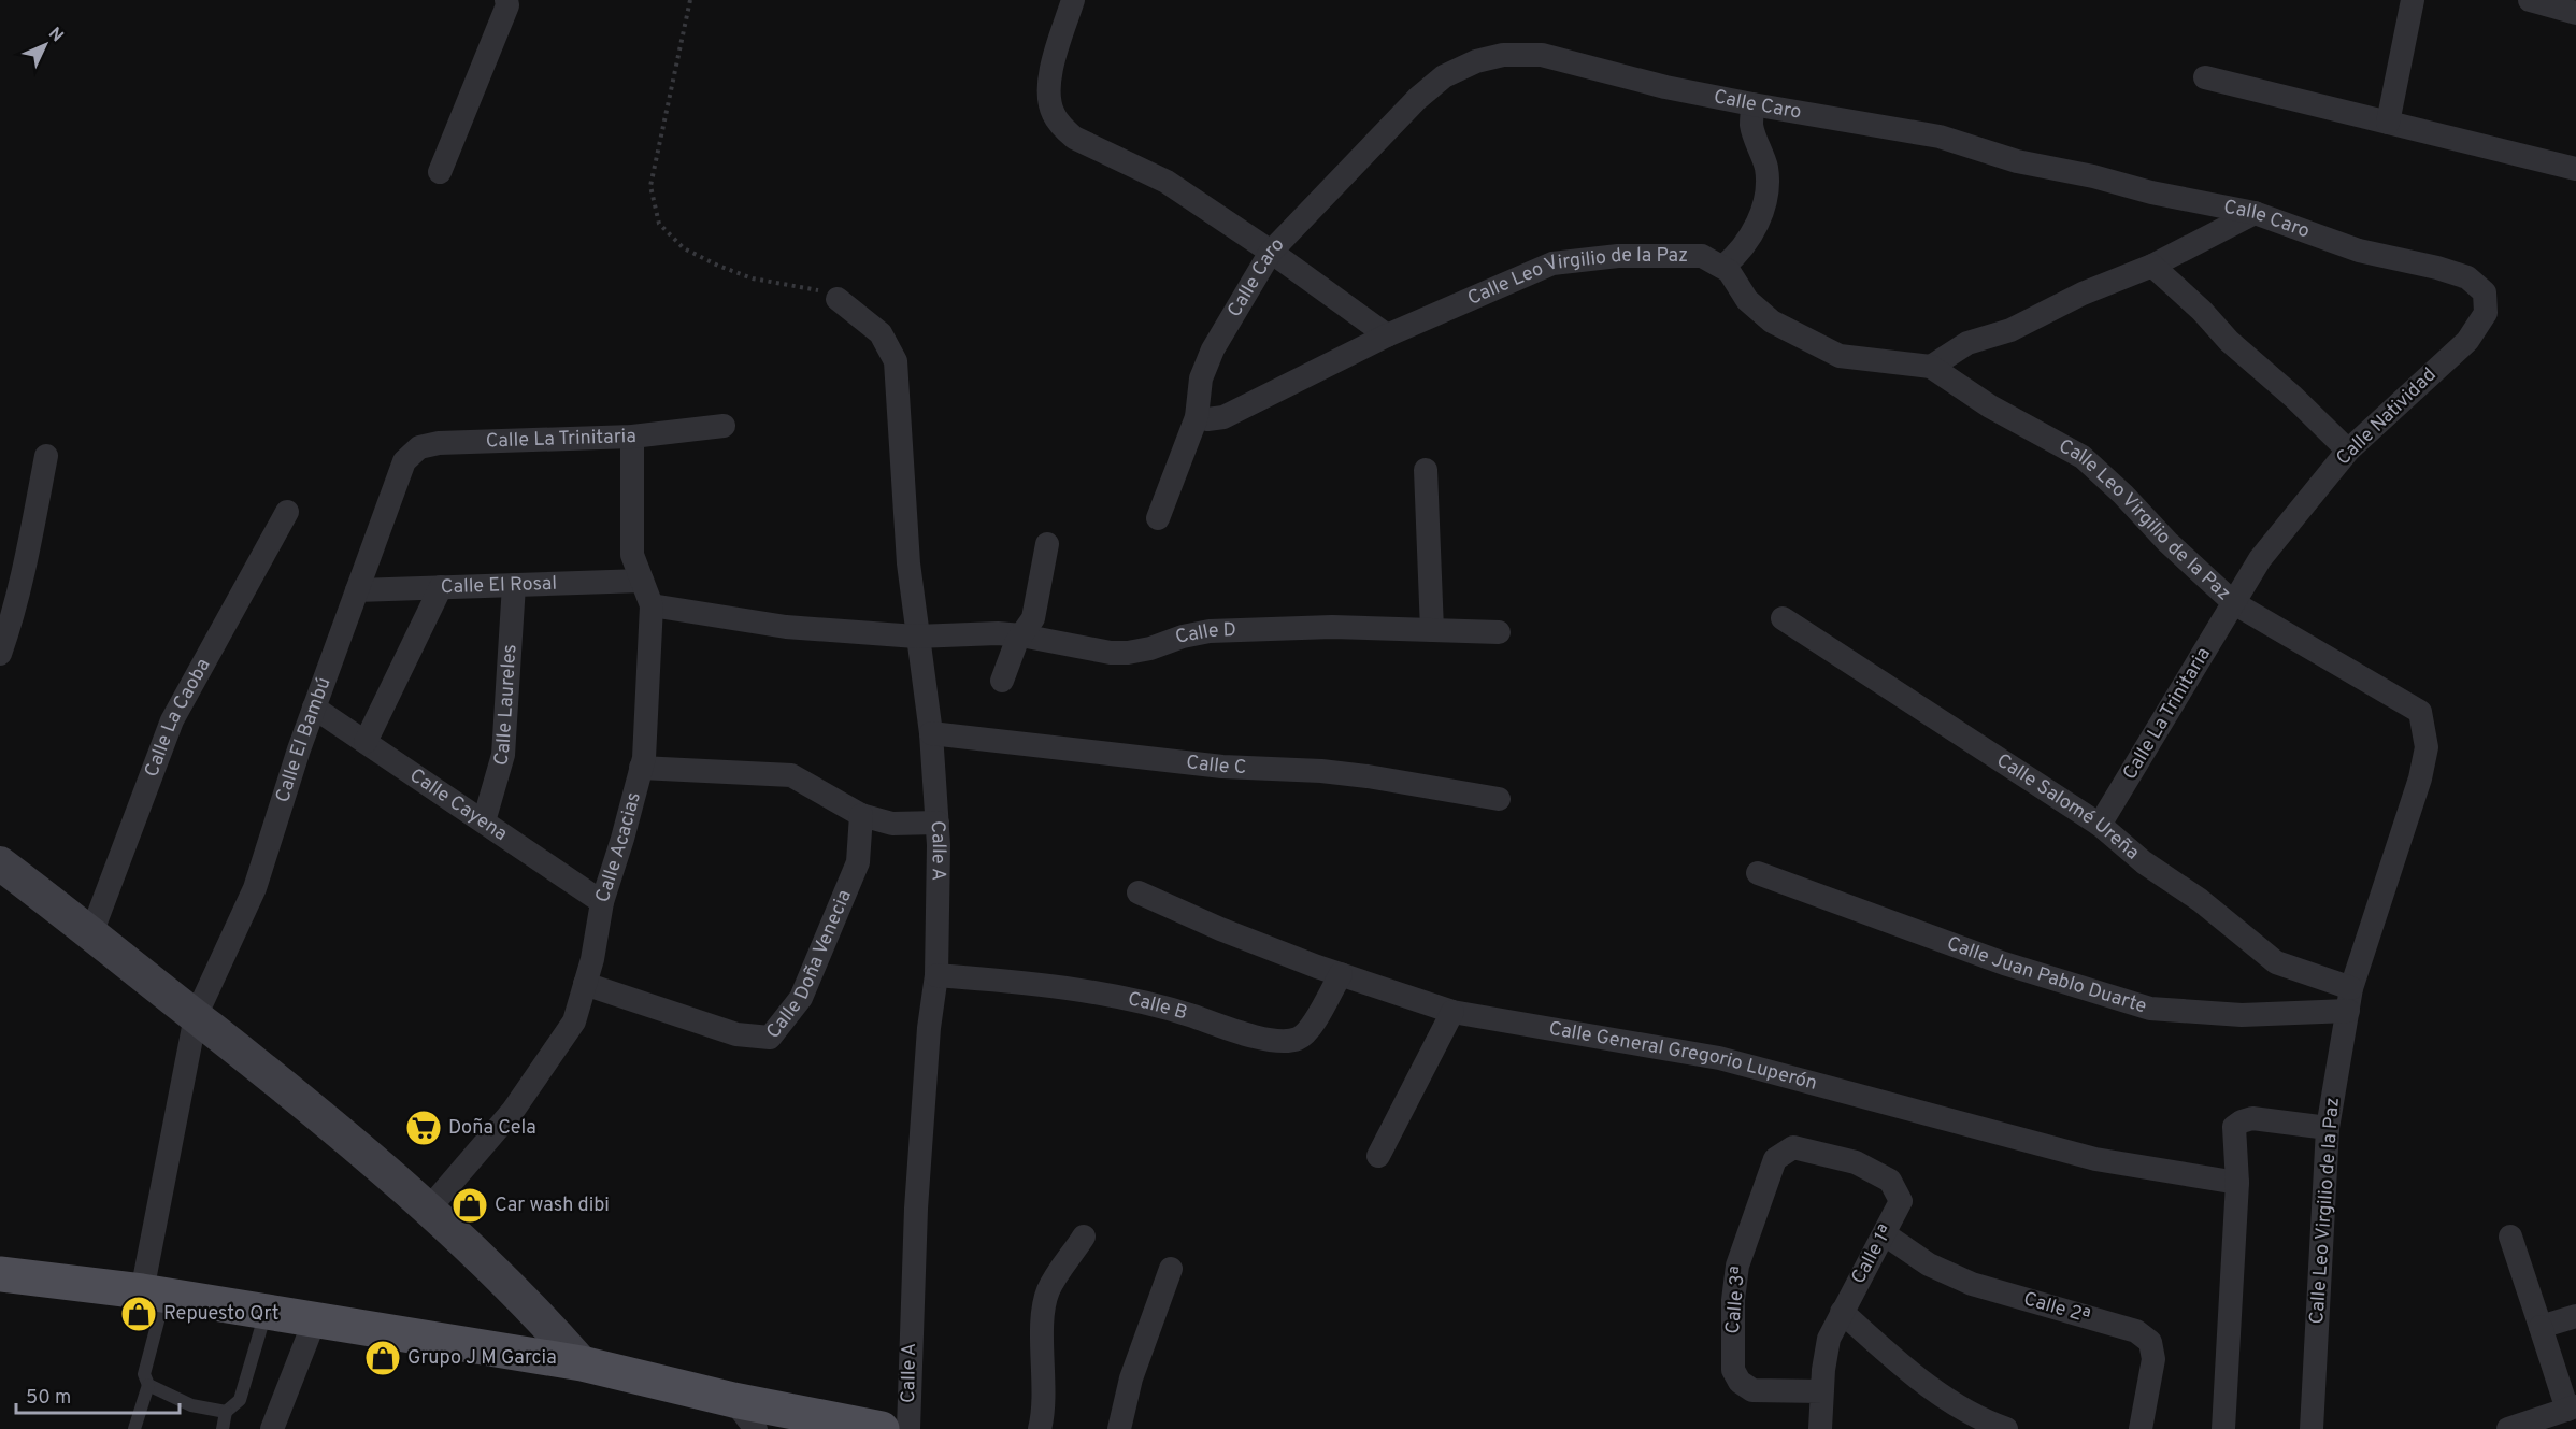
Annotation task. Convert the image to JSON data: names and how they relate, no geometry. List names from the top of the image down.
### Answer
{
  "streets": {
    "street": [
      "Calle Caro",
      "Calle Leo Virgilio de la Paz",
      "Calle Natividad",
      "Calle La Trinitaria",
      "Calle El Rosal",
      "Calle D",
      "Calle Laureles",
      "Calle La Caoba",
      "Calle El Bambú",
      "Calle C",
      "Calle Cayena",
      "Calle Salomé Ureña",
      "Calle Acacias",
      "Calle A",
      "Calle Doña Venecia",
      "Calle Juan Pablo Duarte",
      "Calle B",
      "Calle General Gregorio Luperón",
      "Calle 1ª",
      "Calle 3ª",
      "Calle 2ª"
    ]
  },
  "crossings": [
    ["Calle Caro", "Calle Leo Virgilio de la Paz"],
    ["Calle Caro", "Calle Natividad"],
    ["Calle Leo Virgilio de la Paz", "Calle Natividad"],
    ["Calle Leo Virgilio de la Paz", "Calle La Trinitaria"],
    ["Calle Leo Virgilio de la Paz", "Calle Salomé Ureña"],
    ["Calle Leo Virgilio de la Paz", "Calle Juan Pablo Duarte"],
    ["Calle Natividad", "Calle La Trinitaria"],
    ["Calle La Trinitaria", "Calle El Bambú"],
    ["Calle La Trinitaria", "Calle Salomé Ureña"],
    ["Calle La Trinitaria", "Calle Acacias"],
    ["Calle El Rosal", "Calle Laureles"],
    ["Calle El Rosal", "Calle El Bambú"],
    ["Calle El Rosal", "Calle Acacias"],
    ["Calle D", "Calle Acacias"],
    ["Calle D", "Calle A"],
    ["Calle Laureles", "Calle Cayena"],
    ["Calle El Bambú", "Calle Cayena"],
    ["Calle C", "Calle A"],
    ["Calle Cayena", "Calle Acacias"],
    ["Calle Salomé Ureña", "Calle Juan Pablo Duarte"],
    ["Calle Acacias", "Calle Doña Venecia"],
    ["Calle A", "Calle B"],
    ["Calle B", "Calle General Gregorio Luperón"],
    ["Calle 1ª", "Calle 3ª"],
    ["Calle 1ª", "Calle 2ª"]
  ],
  "places": {
    "supermarket": ["Doña Cela"],
    "shop": ["Car wash dibi", "Repuesto Qrt", "Grupo J M Garcia"]
  },
  "scale_bar": "50 m",
  "north": "top right"
}
